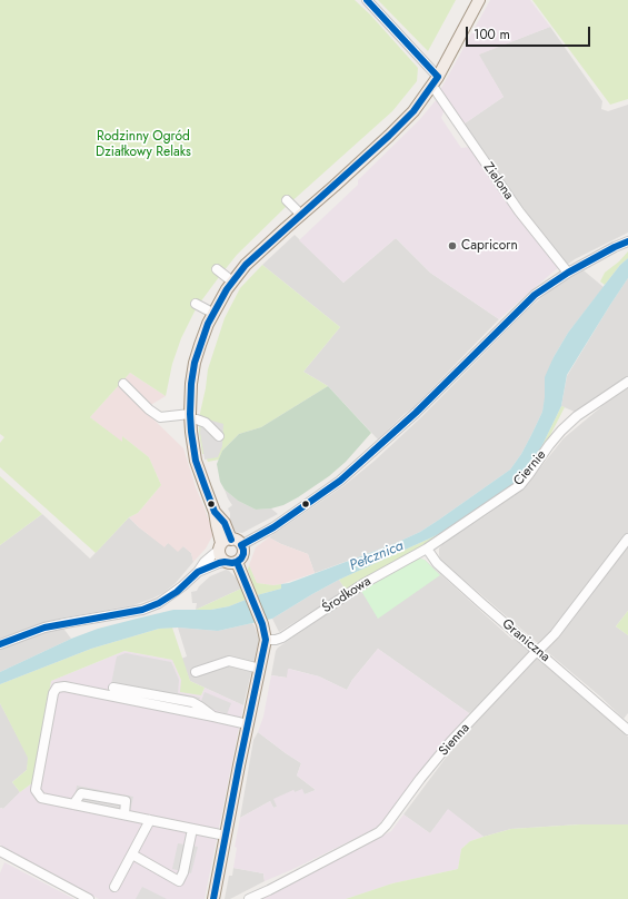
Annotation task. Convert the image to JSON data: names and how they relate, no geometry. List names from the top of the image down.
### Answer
{
  "streets": {
    "street": [
      "Zielona",
      "Ciernie",
      "Środkowa",
      "Graniczna",
      "Sienna"
    ]
  },
  "crossings": [
    ["Ciernie", "Środkowa"],
    ["Ciernie", "Graniczna"],
    ["Środkowa", "Graniczna"],
    ["Graniczna", "Sienna"]
  ],
  "water": ["Pełcznica"],
  "parks": ["Rodzinny Ogród Działkowy Relaks"],
  "places": ["Capricorn"],
  "scale_bar": "100 m"
}
